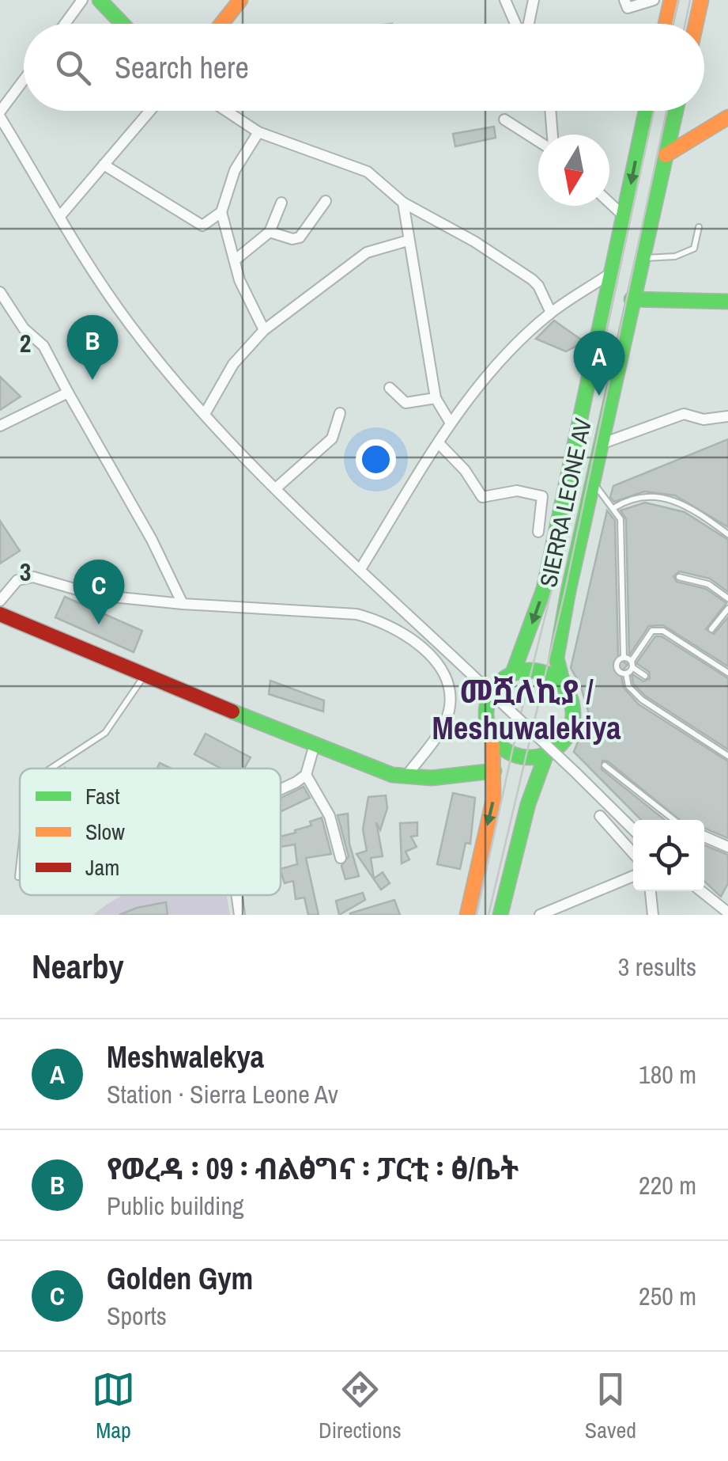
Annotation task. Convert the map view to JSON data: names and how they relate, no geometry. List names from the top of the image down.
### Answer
{
  "streets": {
    "main road": ["SIERRA LEONE AV"]
  },
  "districts": ["መሿለኪያ / Meshuwalekiya"],
  "legend": ["Fast", "Slow", "Jam"],
  "north": "bottom",
  "page": {
    "search": "Search here",
    "pins": ["B", "A", "C"],
    "heading": ["Nearby", "3 results"],
    "list": [
      {
        "mark": "A",
        "name": "Meshwalekya",
        "note": "Station · Sierra Leone Av",
        "value": "180 m"
      },
      {
        "mark": "B",
        "name": "የወረዳ ፡ 09 ፡ ብልፅግና ፡ ፓርቲ ፡ ፅ/ቤት",
        "note": "Public building",
        "value": "220 m"
      },
      {
        "mark": "C",
        "name": "Golden Gym",
        "note": "Sports",
        "value": "250 m"
      }
    ],
    "nav": ["Map", "Directions", "Saved"]
  },
  "grid": {
    "rows": ["2", "3"]
  }
}
